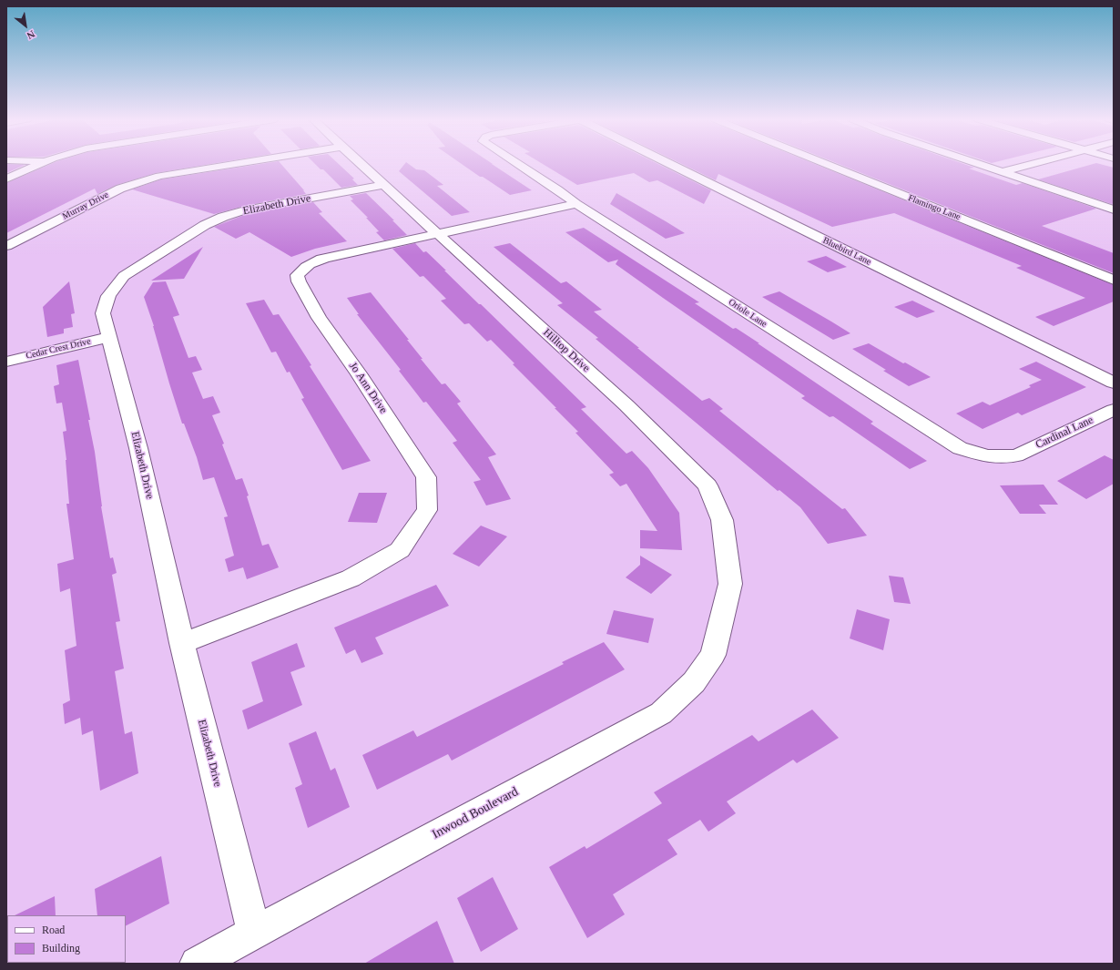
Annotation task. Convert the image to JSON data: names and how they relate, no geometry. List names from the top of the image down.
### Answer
{
  "streets": {
    "street": [
      "Elizabeth Drive",
      "Murray Drive",
      "Flamingo Lane",
      "Bluebird Lane",
      "Oriole Lane",
      "Cedar Crest Drive",
      "Hilltop Drive",
      "Jo Ann Drive",
      "Cardinal Lane",
      "Inwood Boulevard"
    ]
  },
  "crossings": [
    ["Elizabeth Drive", "Cedar Crest Drive"],
    ["Elizabeth Drive", "Hilltop Drive"],
    ["Elizabeth Drive", "Jo Ann Drive"],
    ["Elizabeth Drive", "Inwood Boulevard"],
    ["Oriole Lane", "Jo Ann Drive"],
    ["Oriole Lane", "Cardinal Lane"],
    ["Hilltop Drive", "Jo Ann Drive"],
    ["Hilltop Drive", "Inwood Boulevard"]
  ],
  "legend": ["Road", "Building"],
  "north": "bottom right"
}
